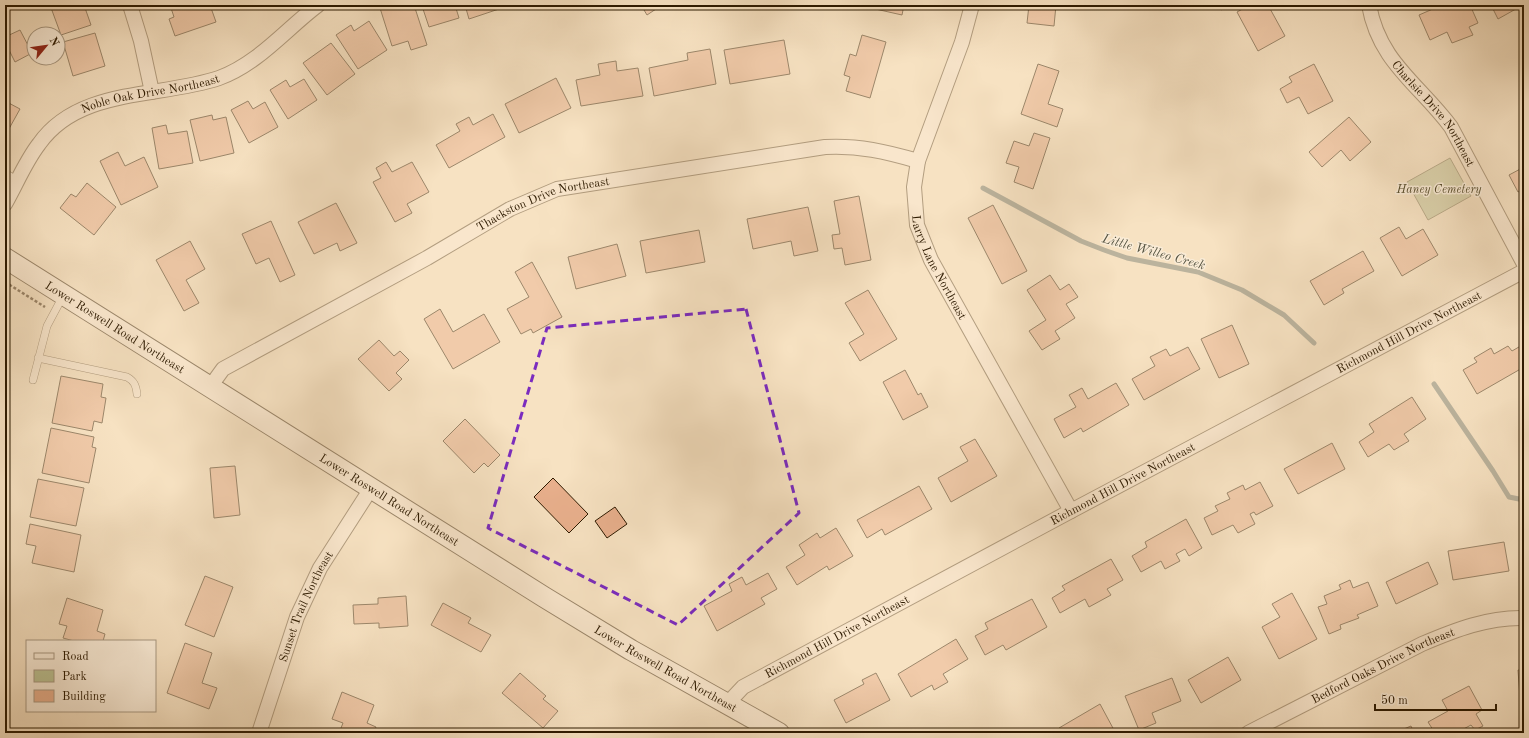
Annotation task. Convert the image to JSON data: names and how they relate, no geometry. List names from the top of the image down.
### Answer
{
  "streets": {
    "street": [
      "Noble Oak Drive Northeast",
      "Charlsie Drive Northeast",
      "Thackston Drive Northeast",
      "Larry Lane Northeast",
      "Lower Roswell Road Northeast",
      "Richmond Hill Drive Northeast",
      "Sunset Trail Northeast",
      "Bedford Oaks Drive Northeast"
    ]
  },
  "crossings": [
    ["Thackston Drive Northeast", "Larry Lane Northeast"],
    ["Thackston Drive Northeast", "Lower Roswell Road Northeast"],
    ["Larry Lane Northeast", "Richmond Hill Drive Northeast"],
    ["Lower Roswell Road Northeast", "Richmond Hill Drive Northeast"],
    ["Lower Roswell Road Northeast", "Sunset Trail Northeast"]
  ],
  "water": ["Little Willeo Creek"],
  "parks": ["Haney Cemetery"],
  "legend": ["Road", "Park", "Building"],
  "scale_bar": "50 m",
  "north": "top right"
}
